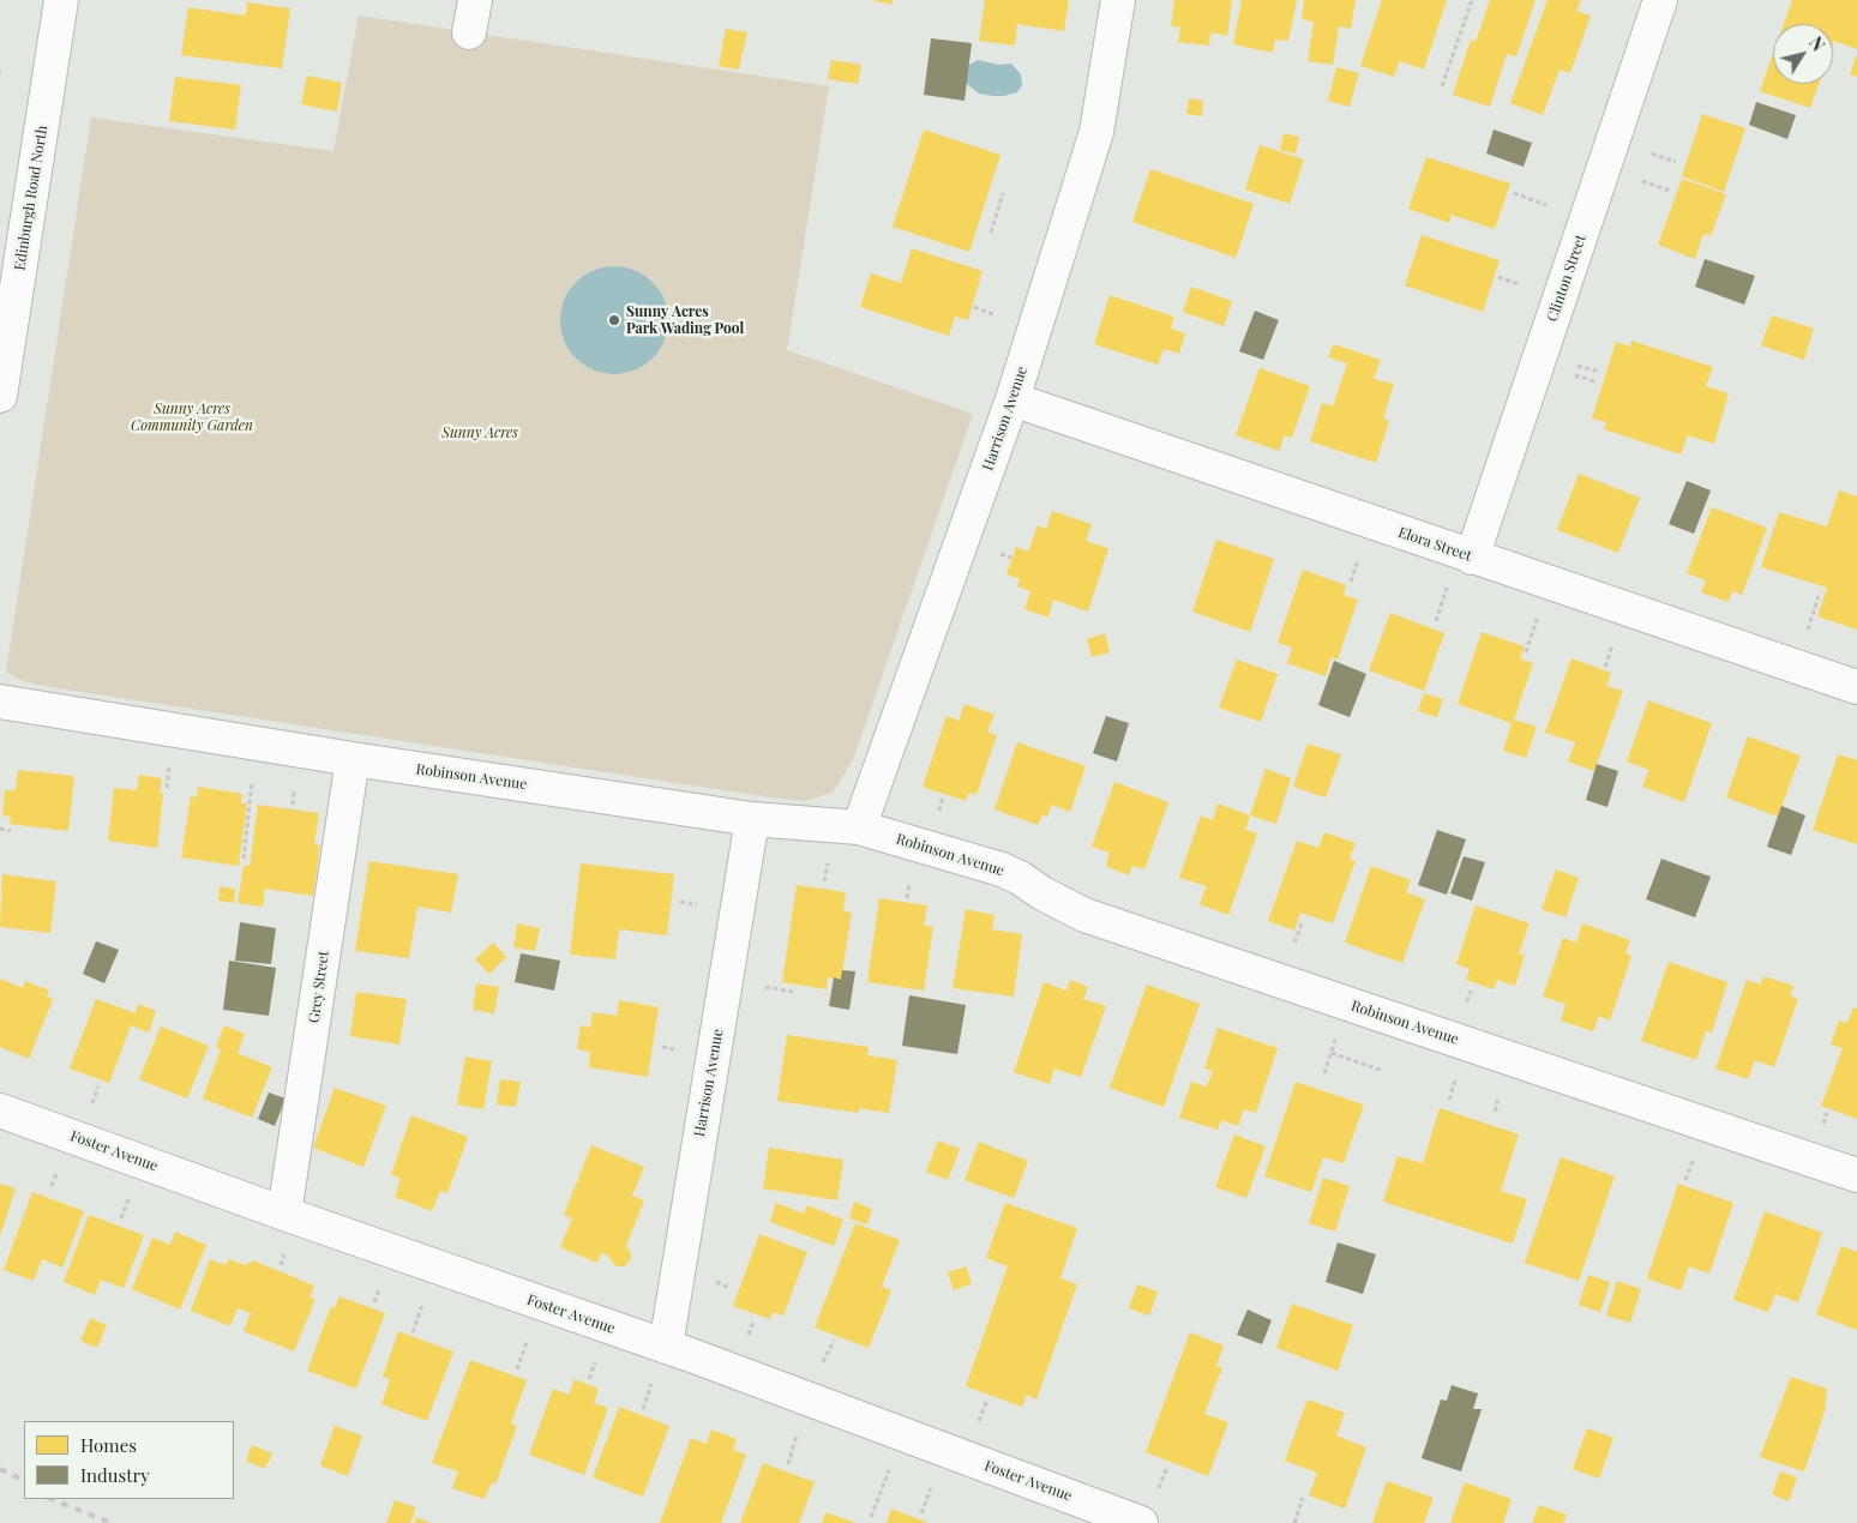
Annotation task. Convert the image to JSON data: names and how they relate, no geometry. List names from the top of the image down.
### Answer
{
  "streets": {
    "street": [
      "Edinburgh Road North",
      "Clinton Street",
      "Harrison Avenue",
      "Elora Street",
      "Robinson Avenue",
      "Grey Street",
      "Foster Avenue"
    ]
  },
  "crossings": [
    ["Clinton Street", "Elora Street"],
    ["Harrison Avenue", "Elora Street"],
    ["Harrison Avenue", "Robinson Avenue"],
    ["Harrison Avenue", "Foster Avenue"],
    ["Robinson Avenue", "Grey Street"],
    ["Grey Street", "Foster Avenue"]
  ],
  "parks": ["Sunny Acres Community Garden", "Sunny Acres"],
  "places": ["Sunny Acres Park Wading Pool"],
  "legend": ["Homes", "Industry"],
  "north": "top right"
}
